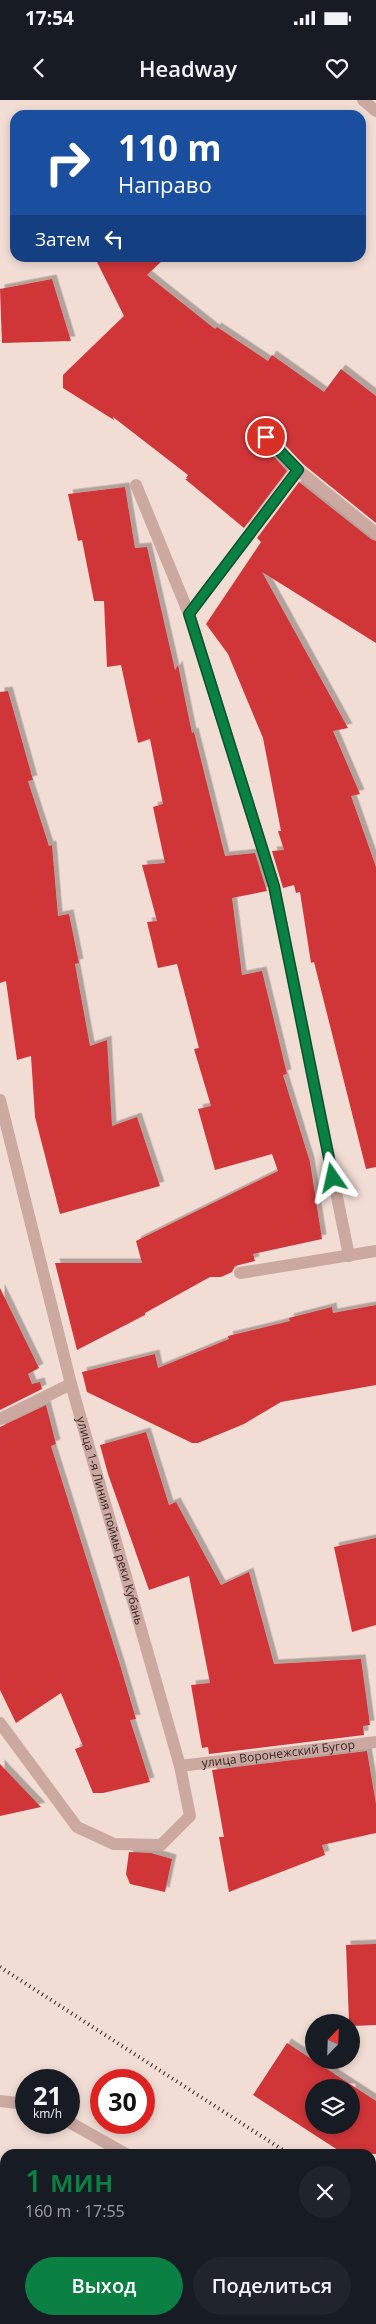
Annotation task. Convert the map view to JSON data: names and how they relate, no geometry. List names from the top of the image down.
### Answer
{
  "streets": {
    "street": ["улица 1-я Линия поймы реки Кубань", "улица Воронежский Бугор"]
  },
  "crossings": [
    ["улица 1-я Линия поймы реки Кубань", "улица Воронежский Бугор"]
  ],
  "north": "top right",
  "page": {
    "status": "17:54",
    "header": "Headway",
    "turn": ["110 m", "Направо"],
    "then": "Затем",
    "speed": "21 km/h",
    "limit": "30",
    "heading": ["1 мин", "160 m · 17:55"],
    "buttons": ["Выход", "Поделиться"]
  }
}
